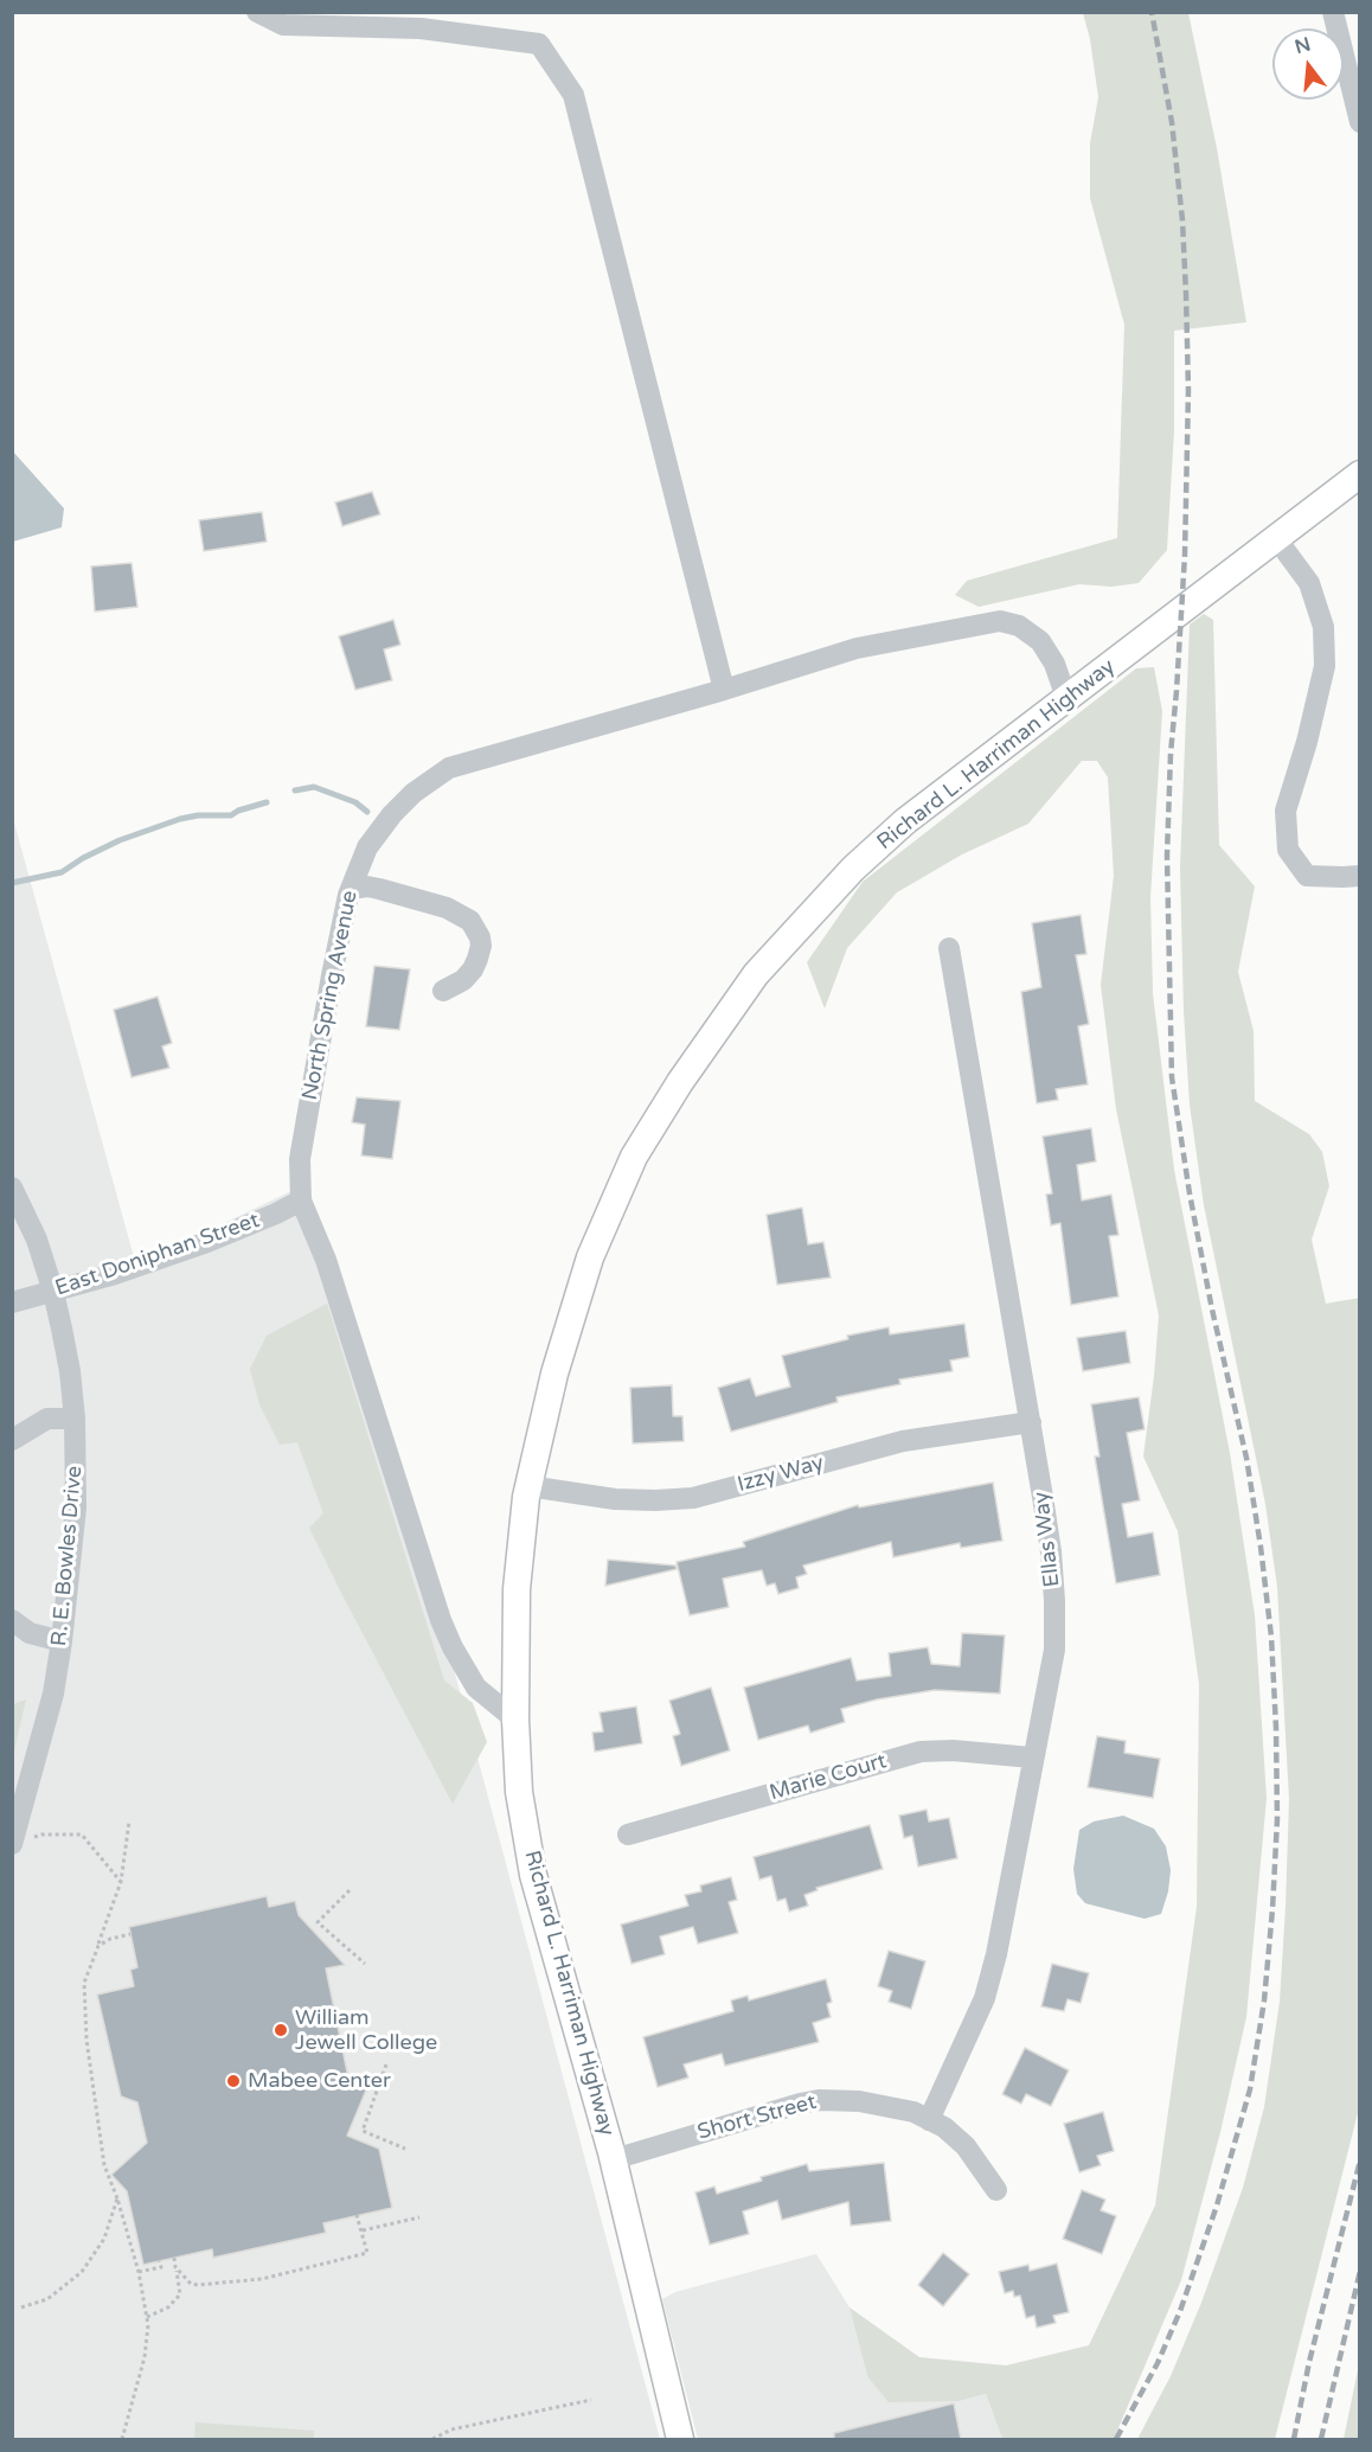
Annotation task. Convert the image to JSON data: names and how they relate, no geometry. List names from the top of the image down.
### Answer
{
  "streets": {
    "main road": ["Richard L. Harriman Highway"],
    "street": [
      "North Spring Avenue",
      "East Doniphan Street",
      "Izzy Way",
      "Ellas Way",
      "R. E. Bowles Drive",
      "Marie Court",
      "Short Street"
    ]
  },
  "crossings": [
    ["Richard L. Harriman Highway", "North Spring Avenue"],
    ["Richard L. Harriman Highway", "Izzy Way"],
    ["Richard L. Harriman Highway", "Short Street"],
    ["North Spring Avenue", "East Doniphan Street"],
    ["East Doniphan Street", "R. E. Bowles Drive"],
    ["Izzy Way", "Ellas Way"],
    ["Ellas Way", "Marie Court"],
    ["Ellas Way", "Short Street"]
  ],
  "places": ["William Jewell College", "Mabee Center"],
  "north": "top"
}
